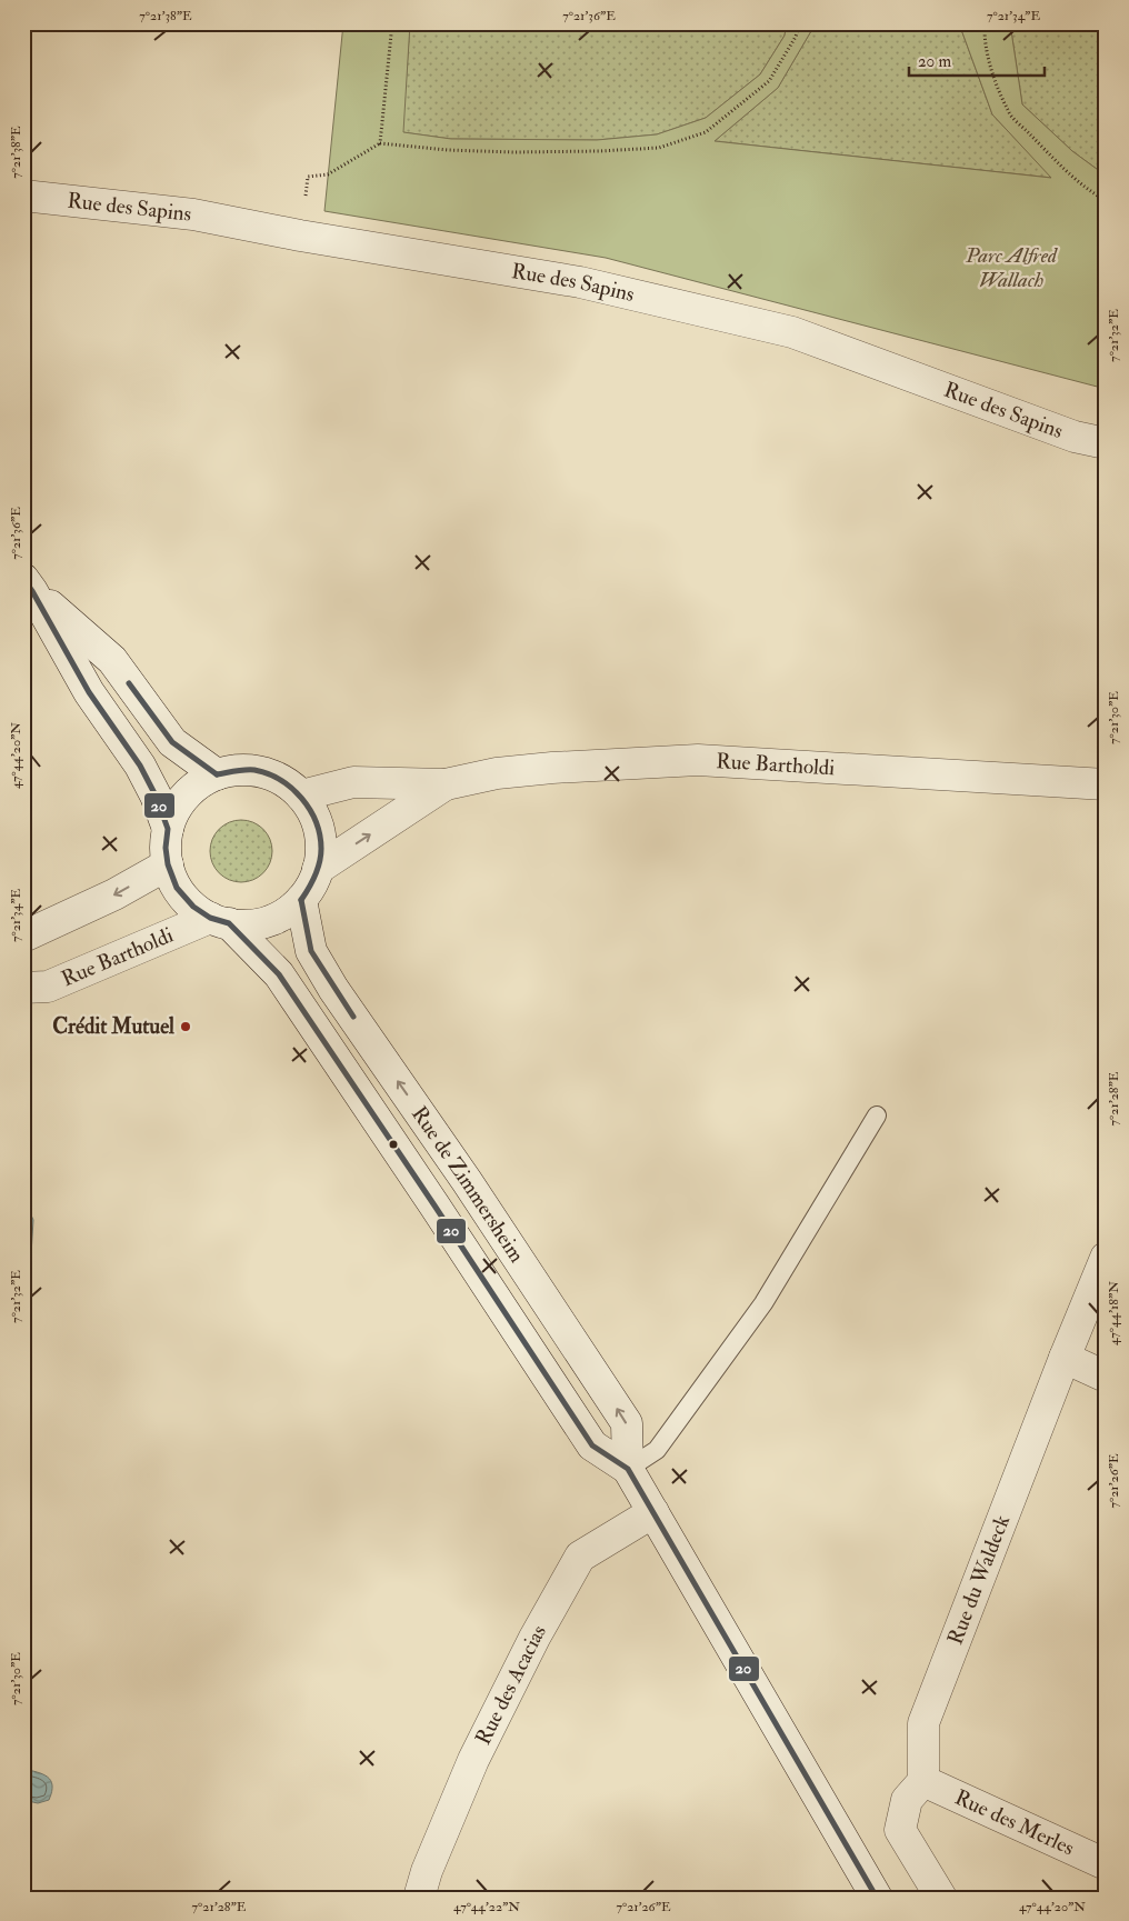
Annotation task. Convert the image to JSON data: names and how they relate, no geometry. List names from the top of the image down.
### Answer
{
  "streets": {
    "street": [
      "Rue des Sapins",
      "Rue Bartholdi",
      "Rue de Zimmersheim",
      "Rue du Waldeck",
      "Rue des Acacias",
      "Rue des Merles"
    ]
  },
  "crossings": [
    ["Rue Bartholdi", "Rue de Zimmersheim"],
    ["Rue de Zimmersheim", "Rue des Acacias"],
    ["Rue du Waldeck", "Rue des Merles"]
  ],
  "parks": ["Parc Alfred Wallach"],
  "places": ["Crédit Mutuel"],
  "lines": ["transit line 20"],
  "scale_bar": "20 m",
  "coordinates": [
    "7°21'38\"E",
    "7°21'36\"E",
    "7°21'34\"E",
    "7°21'32\"E",
    "7°21'30\"E",
    "47°44'20\"N",
    "7°21'28\"E",
    "47°44'18\"N",
    "7°21'26\"E",
    "47°44'22\"N"
  ]
}
